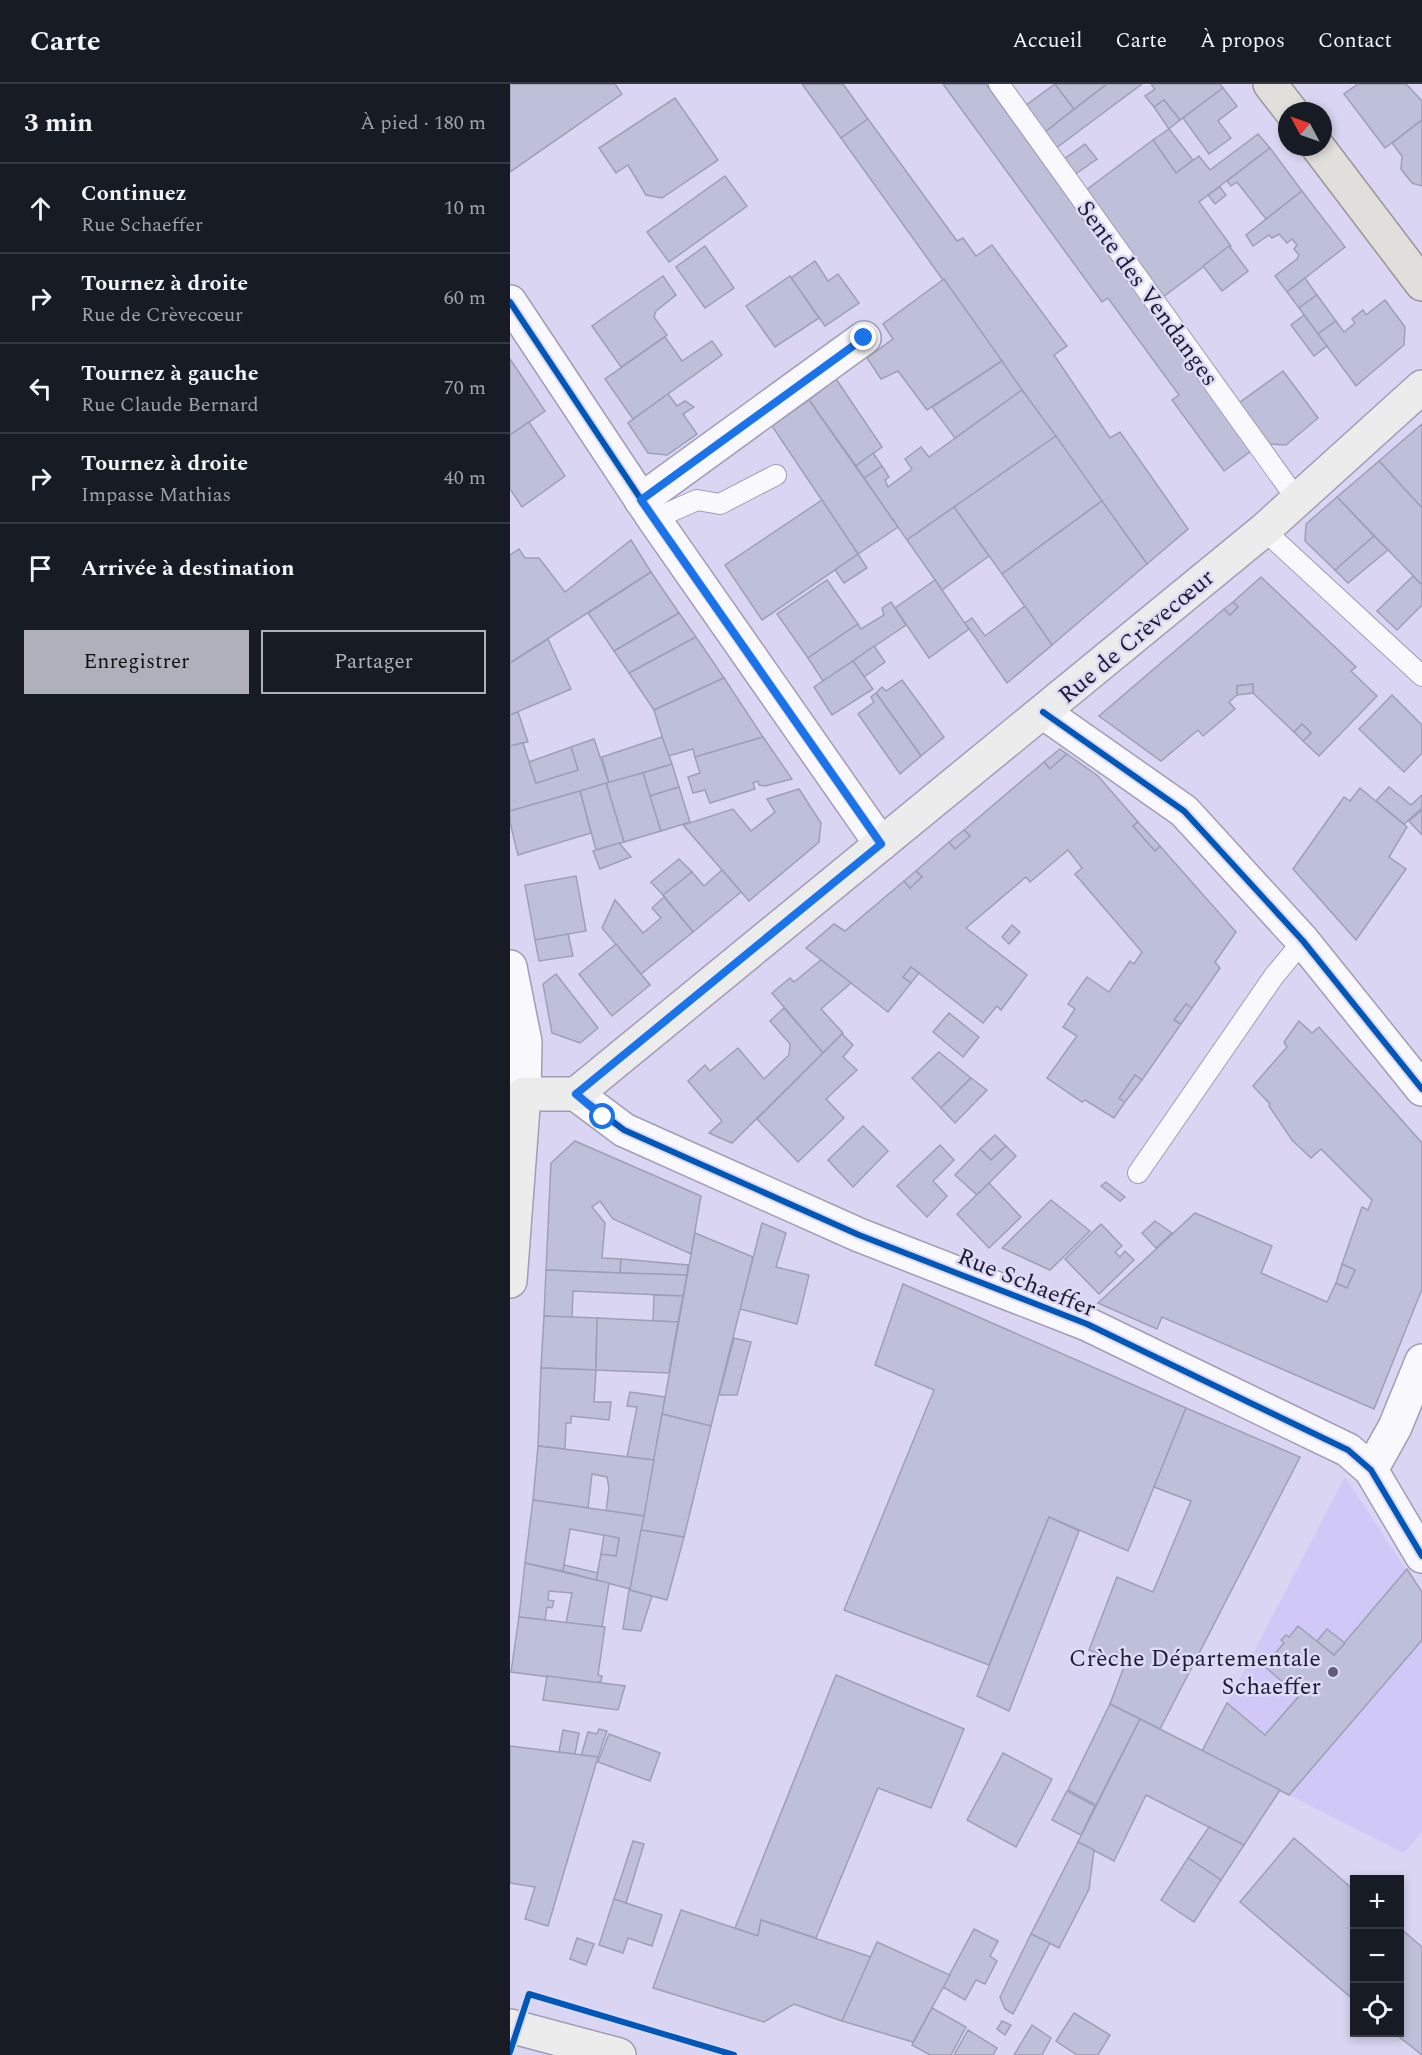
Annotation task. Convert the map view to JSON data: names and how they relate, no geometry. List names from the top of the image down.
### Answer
{
  "streets": {
    "main road": ["Rue de Crèvecœur"],
    "street": ["Rue Schaeffer"],
    "lane": ["Sente des Vendanges"]
  },
  "crossings": [
    ["Sente des Vendanges", "Rue de Crèvecœur"],
    ["Rue de Crèvecœur", "Rue Schaeffer"]
  ],
  "places": ["Crèche Départementale Schaeffer"],
  "north": "top left",
  "page": {
    "header": "Carte",
    "nav": [
      "Accueil",
      "Carte",
      "À propos",
      "Contact"
    ],
    "heading": ["3 min", "À pied · 180 m"],
    "list": [
      ["Continuez", "Rue Schaeffer", "10 m"],
      ["Tournez à droite", "Rue de Crèvecœur", "60 m"],
      ["Tournez à gauche", "Rue Claude Bernard", "70 m"],
      ["Tournez à droite", "Impasse Mathias", "40 m"],
      "Arrivée à destination"
    ],
    "buttons": ["Enregistrer", "Partager"],
    "map_buttons": ["+", "−"]
  }
}
